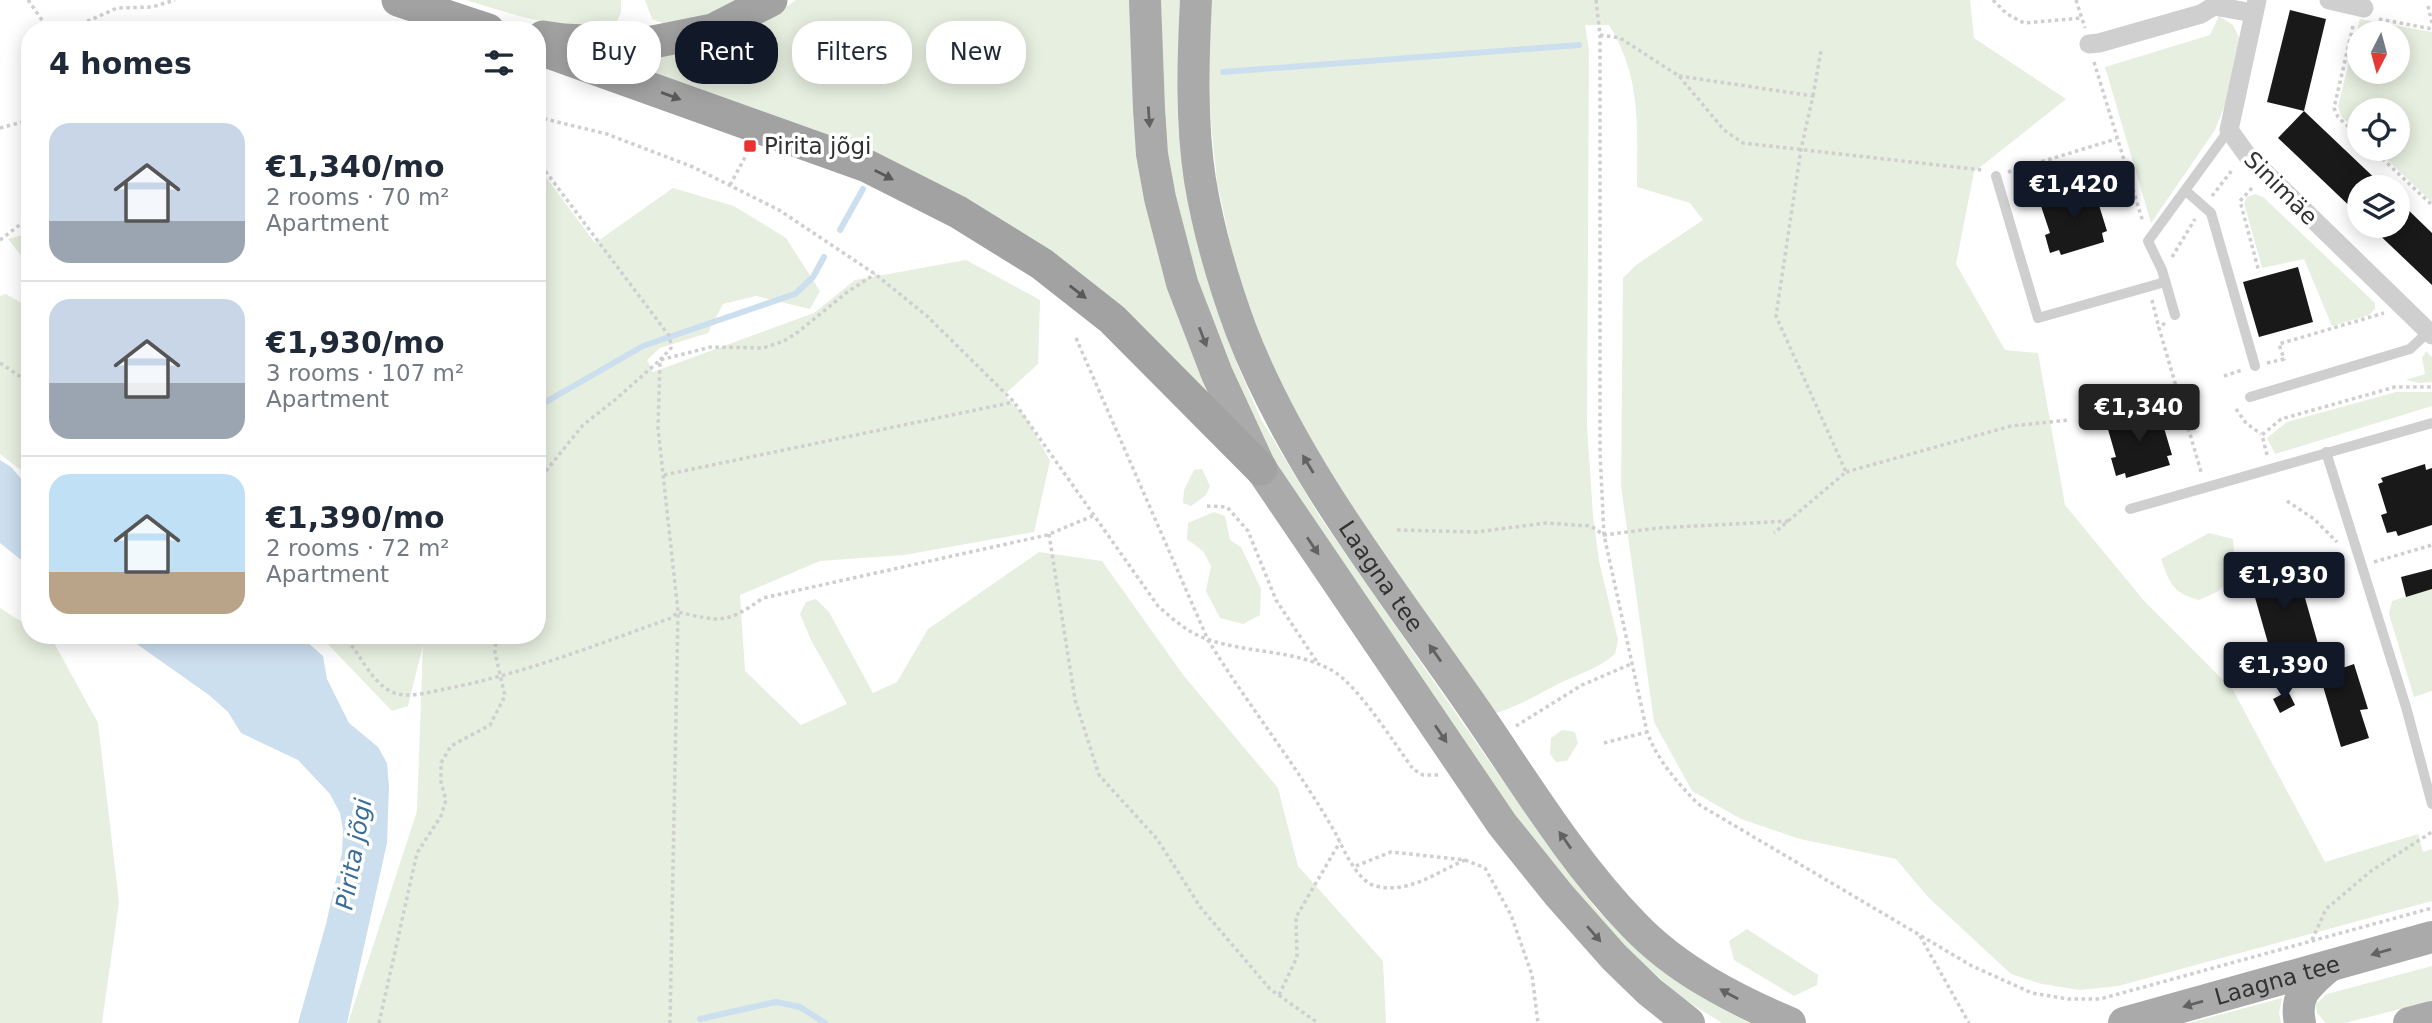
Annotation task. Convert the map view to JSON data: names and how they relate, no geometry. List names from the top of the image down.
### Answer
{
  "streets": {
    "main road": ["Laagna tee"],
    "street": ["Sinimäe"]
  },
  "water": ["Pirita jõgi"],
  "places": {
    "transit": ["Pirita jõgi"]
  },
  "north": "bottom",
  "page": {
    "chip": [
      "Buy",
      "Rent",
      "Filters",
      "New"
    ],
    "heading": "4 homes",
    "list": [
      {
        "name": "€1,340/mo",
        "note": "2 rooms · 70 m² · Apartment"
      },
      {
        "name": "€1,930/mo",
        "note": "3 rooms · 107 m² · Apartment"
      },
      {
        "name": "€1,390/mo",
        "note": "2 rooms · 72 m² · Apartment"
      }
    ],
    "price": [
      "€1,420",
      "€1,340",
      "€1,930",
      "€1,390"
    ]
  }
}
